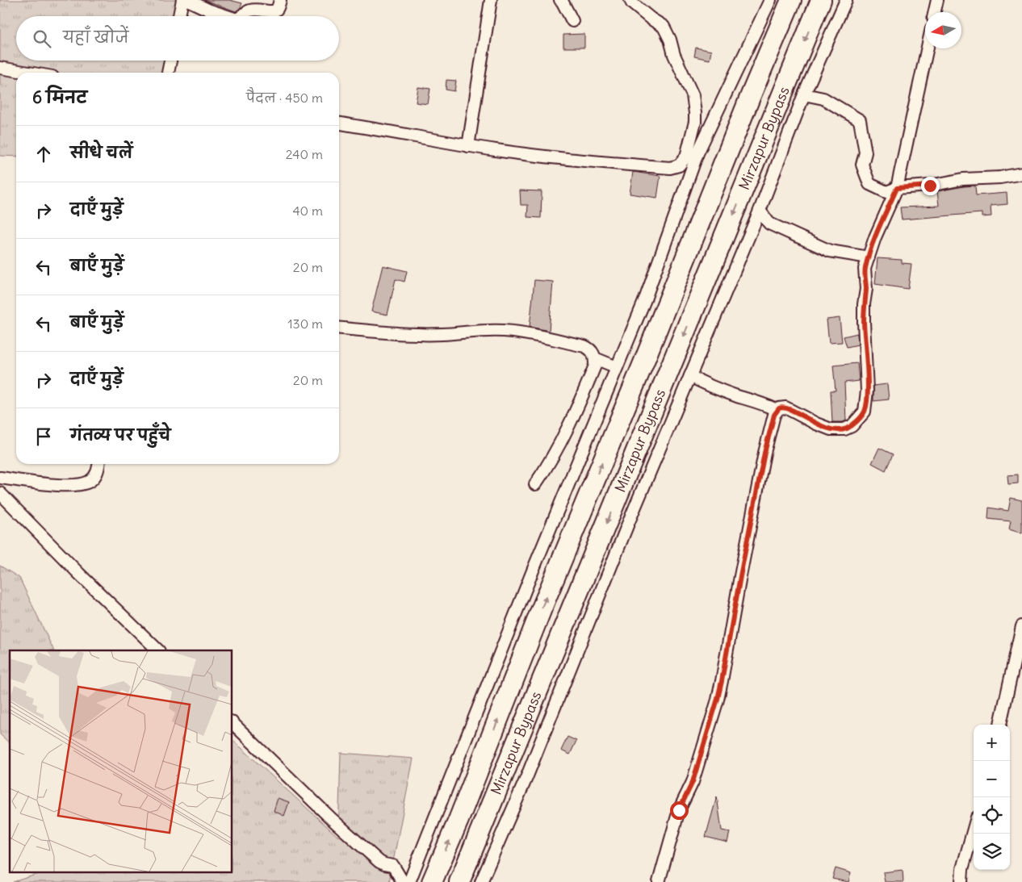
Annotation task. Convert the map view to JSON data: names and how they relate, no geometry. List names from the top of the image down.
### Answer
{
  "streets": {
    "highway": ["Mirzapur Bypass"]
  },
  "north": "left",
  "page": {
    "search": "यहाँ खोजें",
    "heading": ["6 मिनट", "पैदल · 450 m"],
    "list": [
      ["सीधे चलें", "240 m"],
      ["दाएँ मुड़ें", "40 m"],
      ["बाएँ मुड़ें", "20 m"],
      ["बाएँ मुड़ें", "130 m"],
      ["दाएँ मुड़ें", "20 m"],
      "गंतव्य पर पहुँचे"
    ],
    "map_buttons": ["+", "−"]
  }
}
